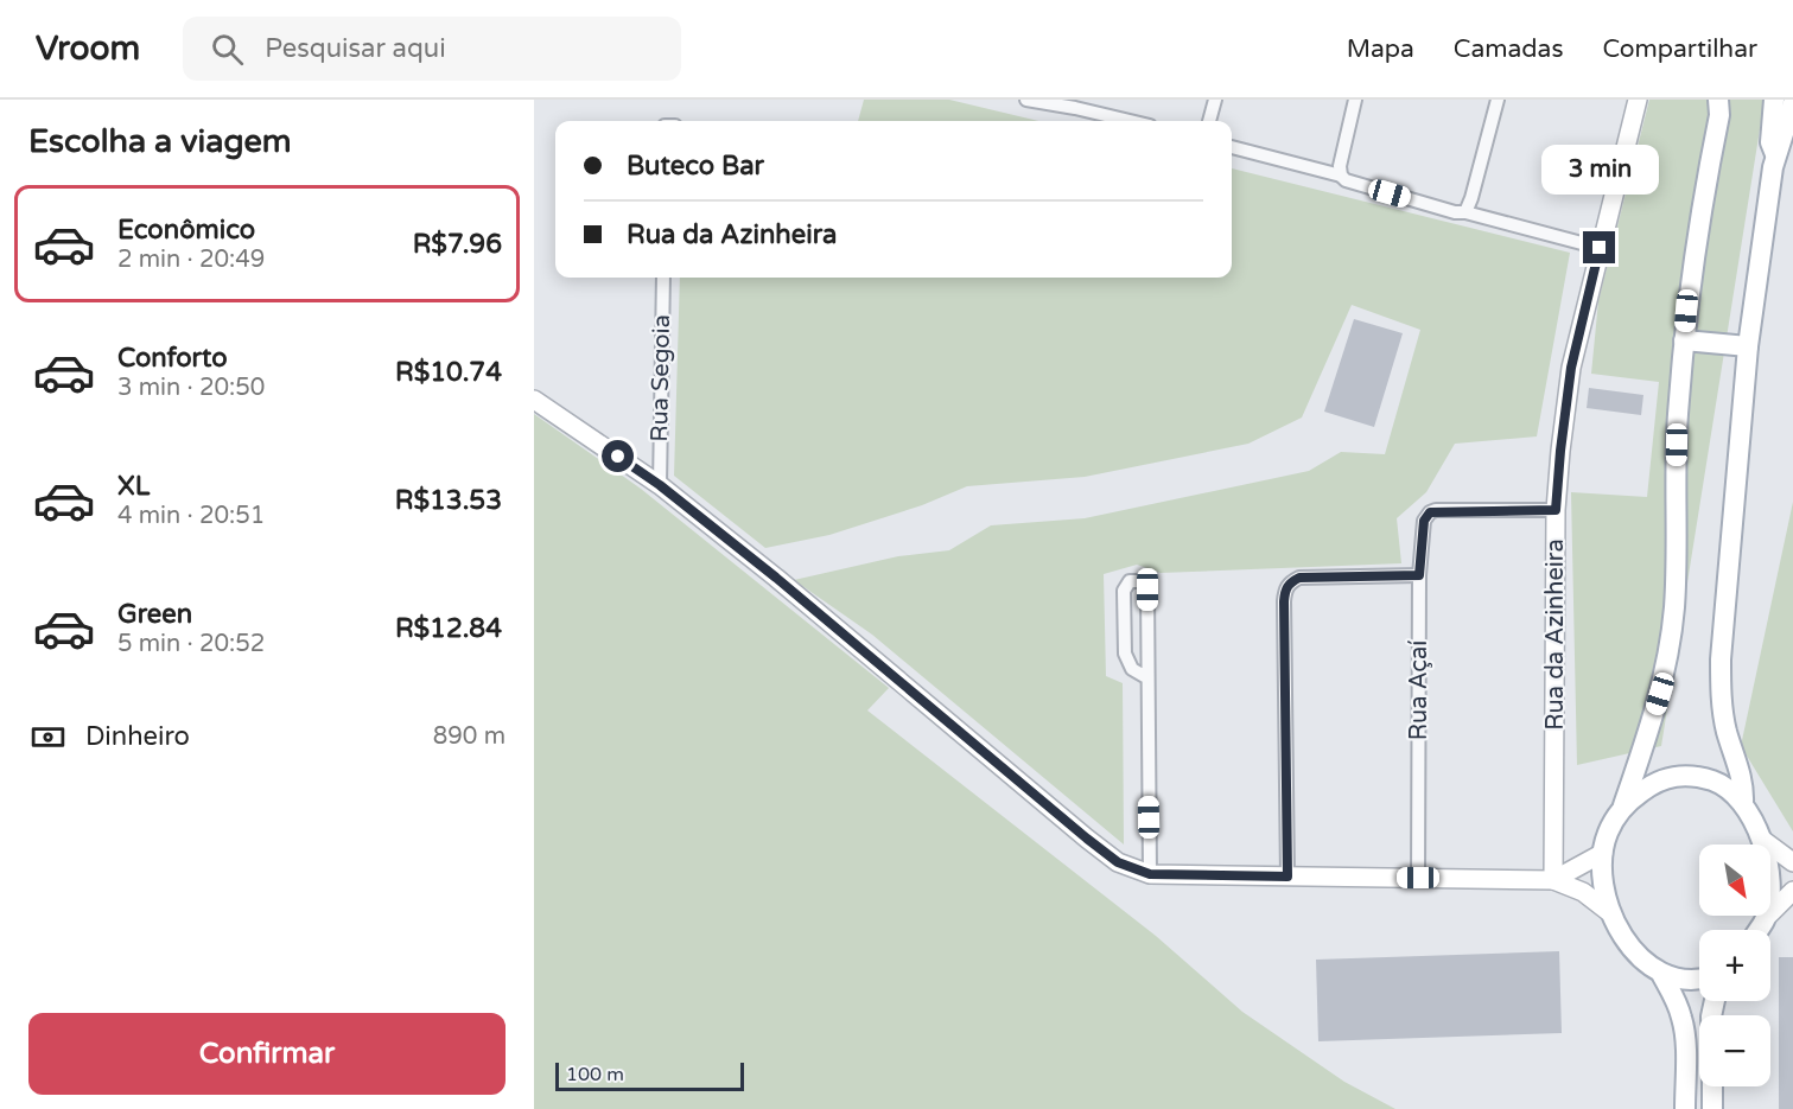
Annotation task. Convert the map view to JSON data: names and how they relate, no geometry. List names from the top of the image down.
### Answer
{
  "streets": {
    "main road": ["Rua da Azinheira"],
    "street": ["Rua Segoia", "Rua Açaí"]
  },
  "crossings": [
    ["Rua da Azinheira", "Rua Açaí"]
  ],
  "scale_bar": "100 m",
  "north": "bottom right",
  "page": {
    "header": "Vroom",
    "search": "Pesquisar aqui",
    "nav": ["Mapa", "Camadas", "Compartilhar"],
    "heading": "Escolha a viagem",
    "banner": ["Buteco Bar", "Rua da Azinheira"],
    "bubble": "3 min",
    "list": [
      {
        "name": "Econômico",
        "note": "2 min · 20:49",
        "value": "R$7.96"
      },
      {
        "name": "Conforto",
        "note": "3 min · 20:50",
        "value": "R$10.74"
      },
      {
        "name": "XL",
        "note": "4 min · 20:51",
        "value": "R$13.53"
      },
      {
        "name": "Green",
        "note": "5 min · 20:52",
        "value": "R$12.84"
      }
    ],
    "pay": ["Dinheiro", "890 m"],
    "map_buttons": ["+", "−"],
    "buttons": "Confirmar",
    "scale": "100 m"
  }
}
